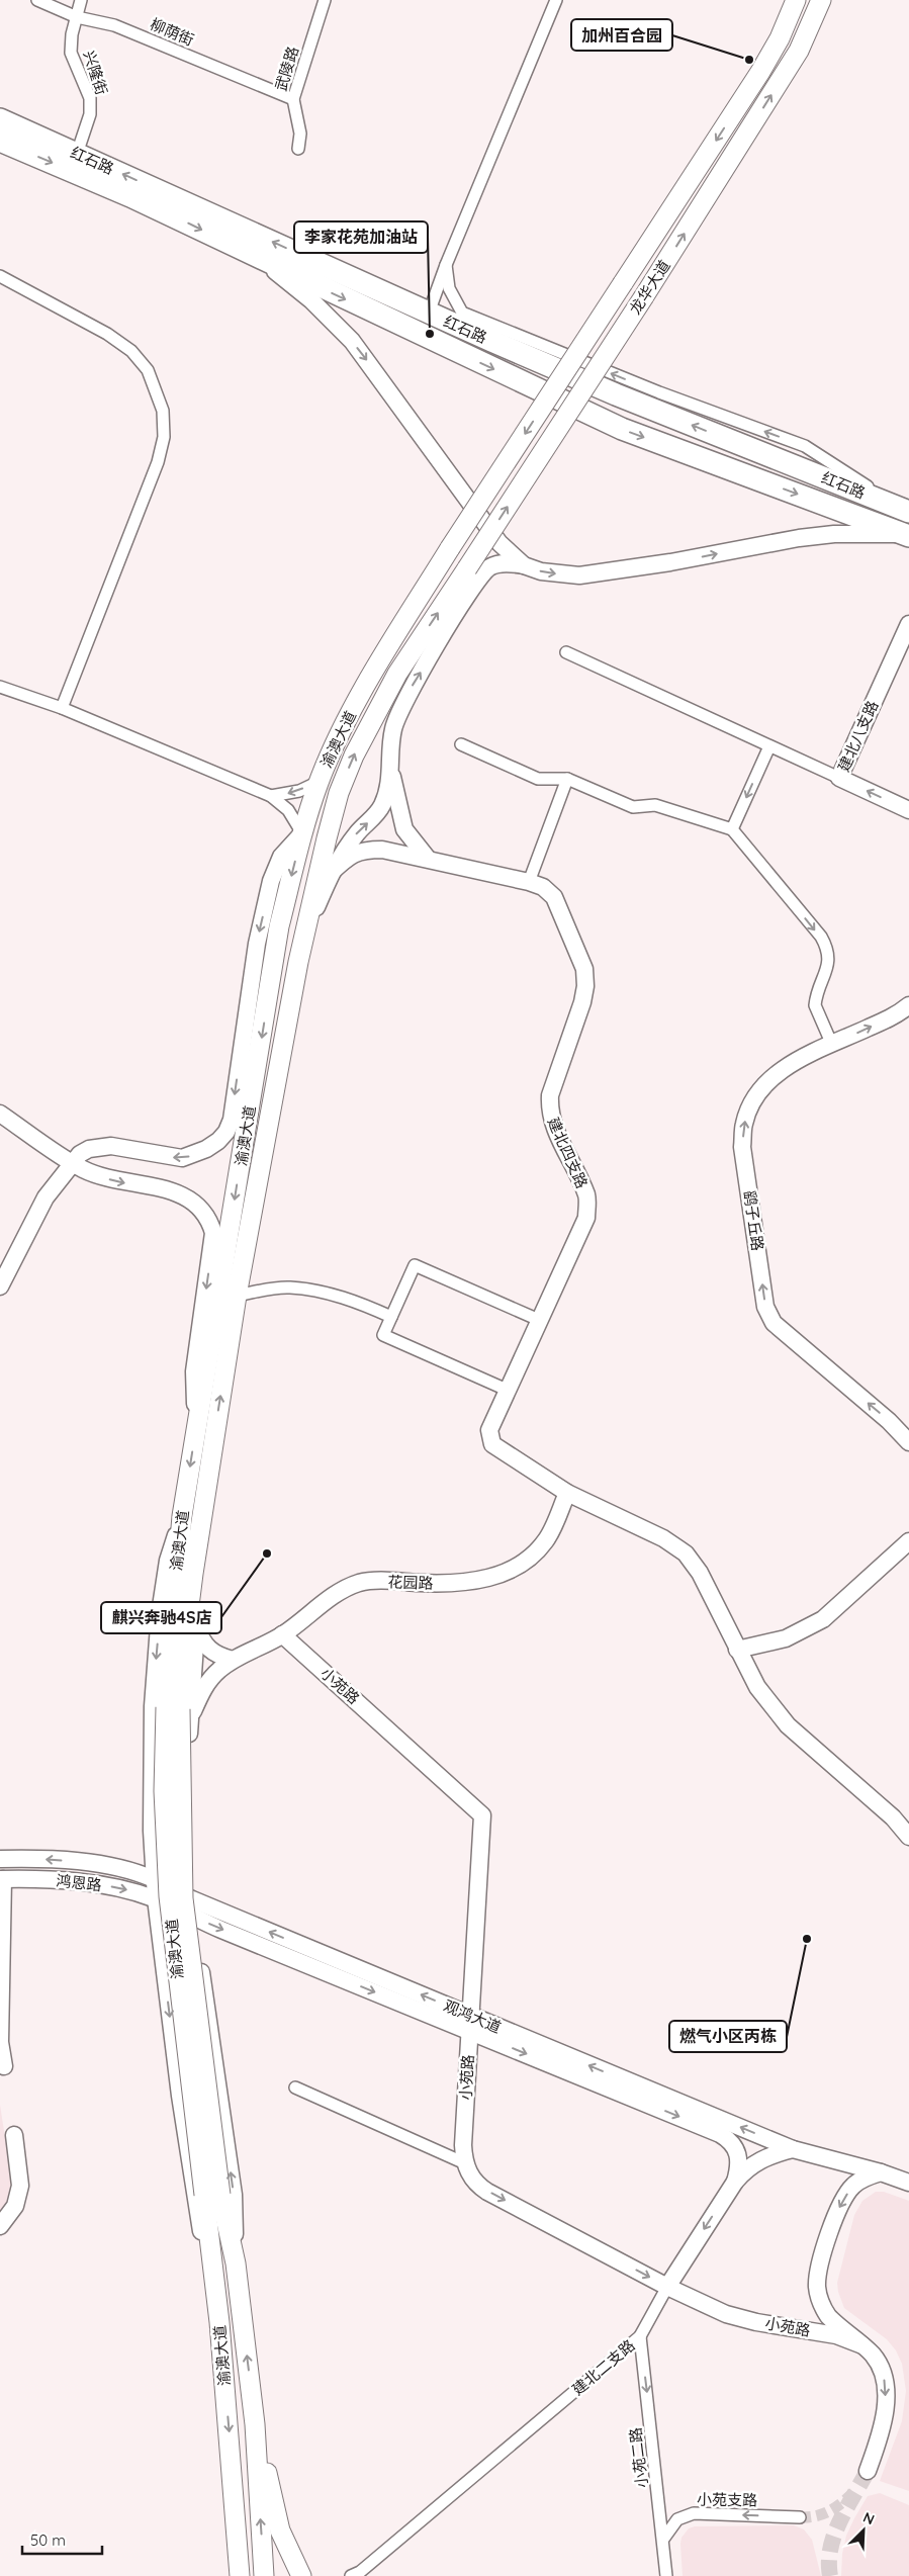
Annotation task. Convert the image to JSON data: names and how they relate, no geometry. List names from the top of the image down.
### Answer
{
  "streets": {
    "highway": ["红石路"],
    "main road": ["龙华大道", "渝澳大道"],
    "street": [
      "柳荫街",
      "武陵路",
      "兴隆街",
      "建北八支路",
      "建北四支路",
      "鹞子丘路",
      "花园路",
      "小苑路",
      "鸿恩路",
      "观鸿大道",
      "建北二支路",
      "小苑二路",
      "小苑支路"
    ]
  },
  "crossings": [
    ["柳荫街", "武陵路"],
    ["柳荫街", "兴隆街"],
    ["兴隆街", "红石路"],
    ["龙华大道", "渝澳大道"],
    ["渝澳大道", "花园路"],
    ["建北四支路", "花园路"],
    ["花园路", "小苑路"],
    ["小苑路", "观鸿大道"],
    ["小苑路", "建北二支路"],
    ["鸿恩路", "观鸿大道"],
    ["观鸿大道", "建北二支路"],
    ["建北二支路", "小苑二路"],
    ["小苑二路", "小苑支路"]
  ],
  "one_way": ["小苑二路", "小苑支路"],
  "places": [
    "加州百合园",
    "李家花苑加油站",
    "麒兴奔驰4S店",
    "燃气小区丙栋"
  ],
  "scale_bar": "50 m",
  "north": "top right"
}
